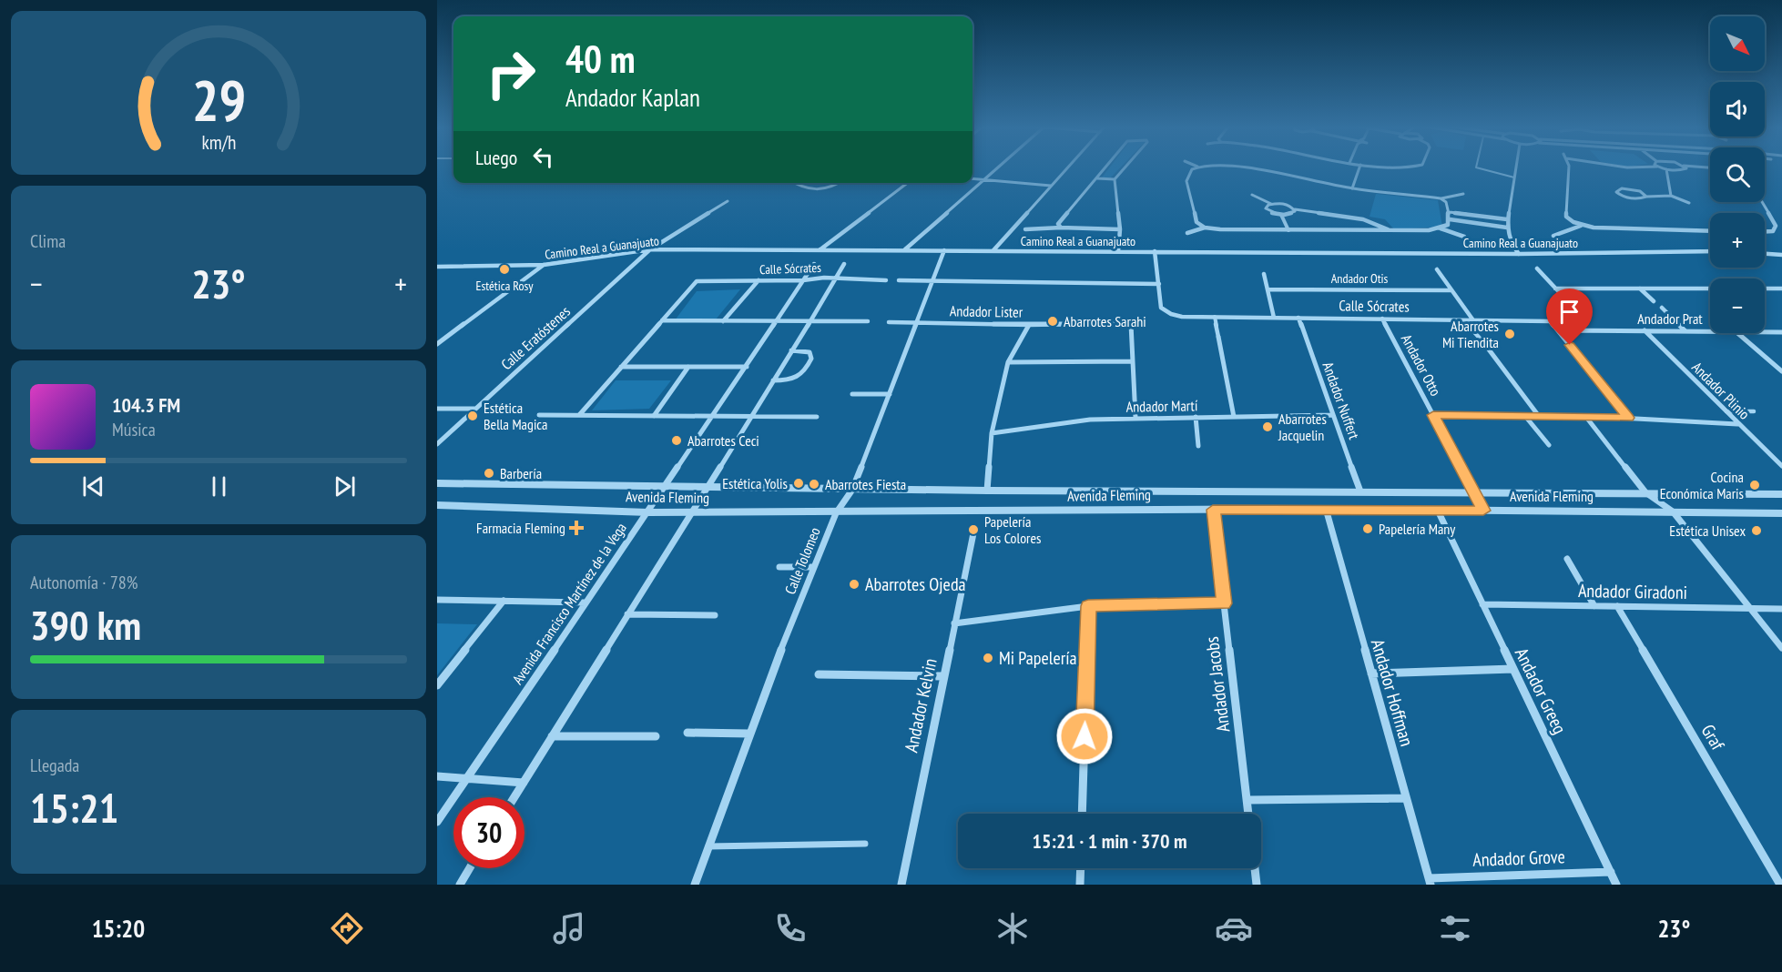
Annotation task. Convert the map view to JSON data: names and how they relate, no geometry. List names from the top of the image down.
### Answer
{
  "streets": {
    "street": [
      "Camino Real a Guanajuato",
      "Calle Sócrates",
      "Andador Otis",
      "Andador Lister",
      "Andador Prat",
      "Calle Eratóstenes",
      "Andador Otto",
      "Andador Plinio",
      "Andador Nuffert",
      "Andador Martí",
      "Avenida Fleming",
      "Calle Tolomeo",
      "Andador Giradoni",
      "Avenida Francisco Martínez de la Vega",
      "Andador Jacobs",
      "Andador Greeg",
      "Andador Hoffman",
      "Andador Kelvin",
      "Graf",
      "Andador Grove"
    ]
  },
  "crossings": [
    ["Camino Real a Guanajuato", "Calle Eratóstenes"],
    ["Camino Real a Guanajuato", "Calle Tolomeo"],
    ["Calle Sócrates", "Andador Otto"],
    ["Calle Sócrates", "Andador Nuffert"],
    ["Calle Sócrates", "Avenida Francisco Martínez de la Vega"],
    ["Andador Lister", "Calle Tolomeo"],
    ["Andador Prat", "Andador Plinio"],
    ["Andador Otto", "Avenida Fleming"],
    ["Andador Nuffert", "Andador Martí"],
    ["Andador Nuffert", "Avenida Fleming"],
    ["Avenida Fleming", "Calle Tolomeo"],
    ["Avenida Fleming", "Avenida Francisco Martínez de la Vega"],
    ["Avenida Fleming", "Andador Jacobs"],
    ["Avenida Fleming", "Andador Greeg"],
    ["Avenida Fleming", "Andador Hoffman"],
    ["Andador Giradoni", "Andador Greeg"],
    ["Andador Giradoni", "Graf"],
    ["Andador Greeg", "Andador Grove"],
    ["Andador Hoffman", "Andador Grove"]
  ],
  "places": {
    "other": [
      "Estética Rosy",
      "Abarrotes Sarahi",
      "Abarrotes Mi Tiendita",
      "Estética Bella Magica",
      "Abarrotes Jacquelin",
      "Abarrotes Ceci",
      "Barbería",
      "Estética Yolis",
      "Abarrotes Fiesta",
      "Cocina Económica Maris",
      "Papelería Many",
      "Papelería Los Colores",
      "Estética Unisex",
      "Abarrotes Ojeda",
      "Mi Papelería"
    ],
    "health": ["Farmacia Fleming"]
  },
  "north": "bottom right",
  "page": {
    "map_buttons": ["+", "−"],
    "turn": ["40 m", "Andador Kaplan"],
    "then": "Luego",
    "tile": [
      "Clima",
      ["Autonomía · 78%", "390 km"],
      ["Llegada", "15:21"]
    ],
    "heat": ["−", "23°", "+"],
    "song": ["104.3 FM", "Música"],
    "limit": "30",
    "trip": "15:21 · 1 min · 370 m",
    "tabs": ["15:20", "23°"],
    "gauge": ["29", "km/h"]
  }
}
